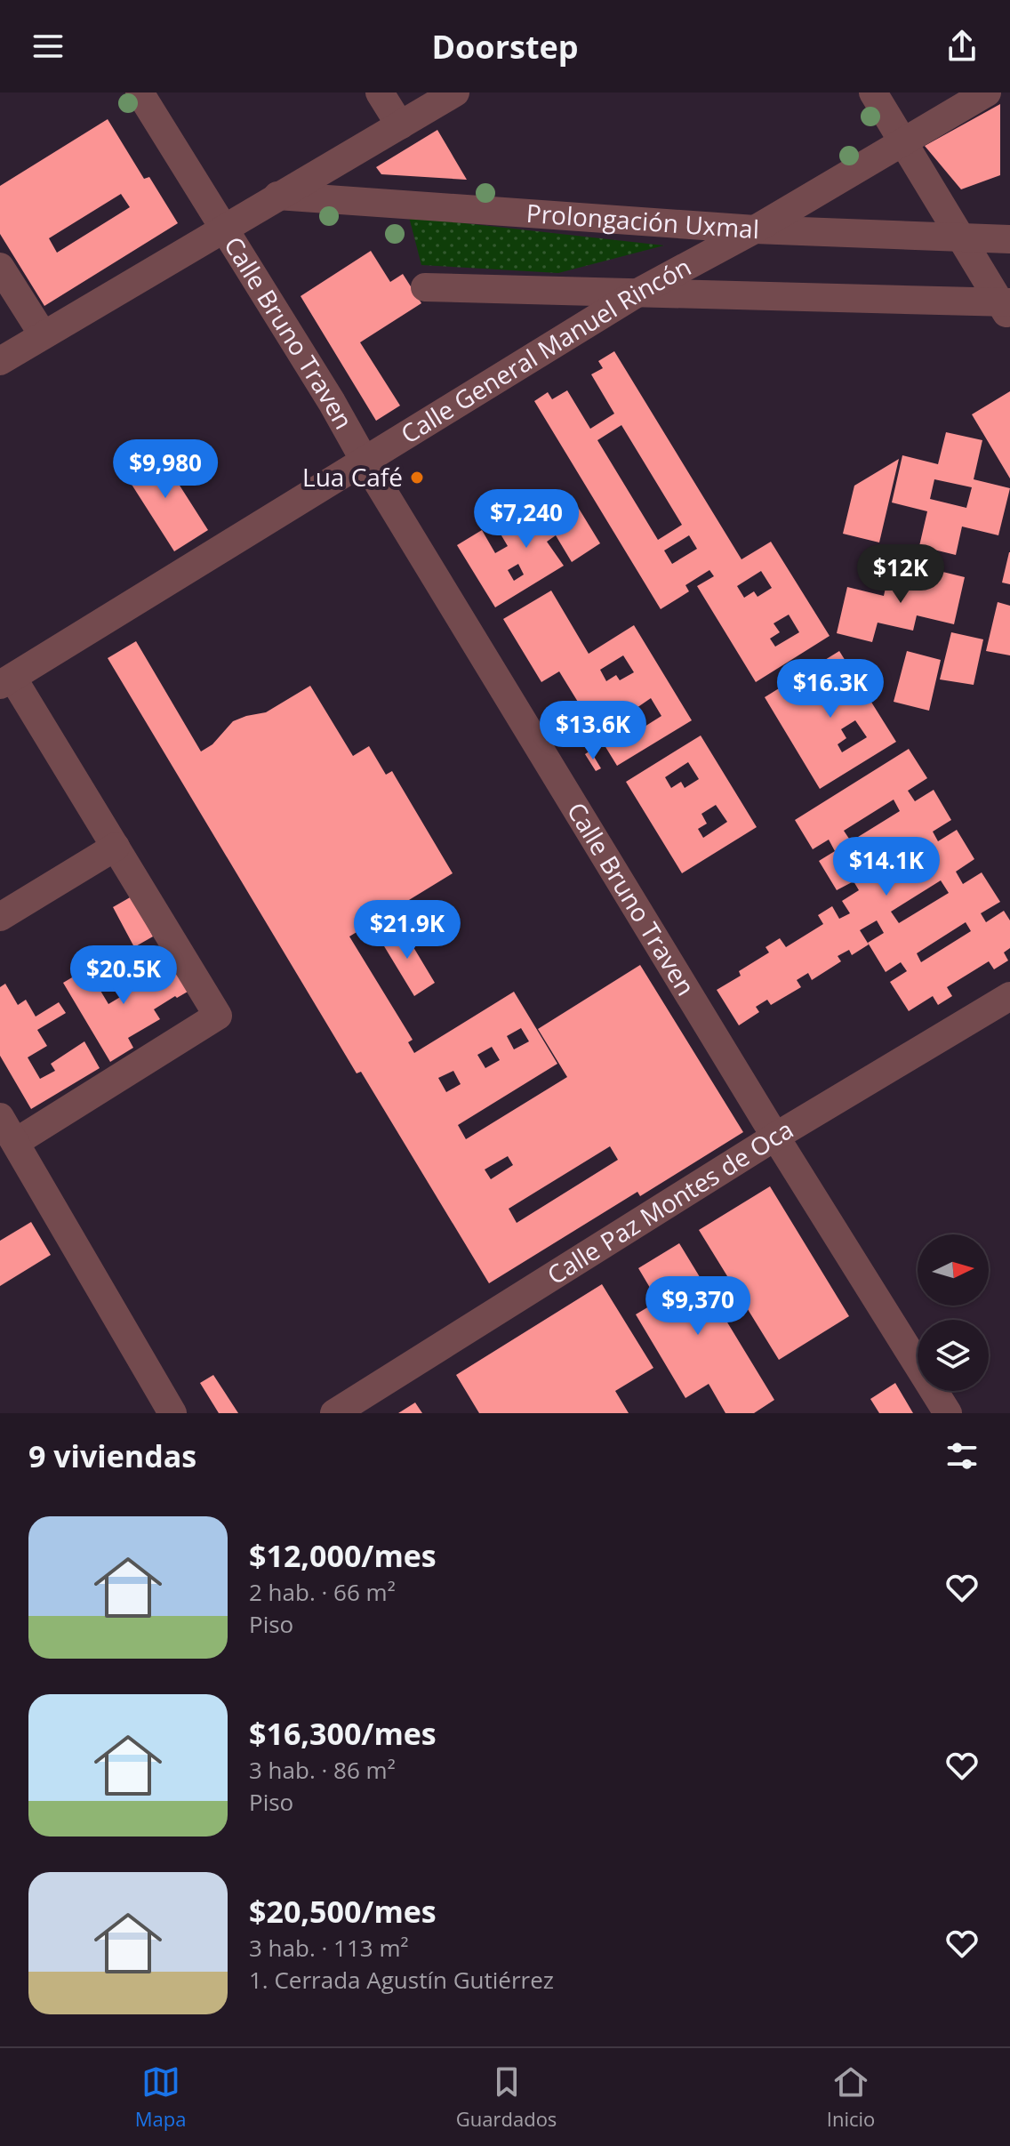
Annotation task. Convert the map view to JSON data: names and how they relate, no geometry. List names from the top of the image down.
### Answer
{
  "streets": {
    "street": [
      "Prolongación Uxmal",
      "Calle Bruno Traven",
      "Calle General Manuel Rincón",
      "Calle Paz Montes de Oca"
    ]
  },
  "crossings": [
    ["Prolongación Uxmal", "Calle General Manuel Rincón"],
    ["Calle Bruno Traven", "Calle General Manuel Rincón"],
    ["Calle Bruno Traven", "Calle Paz Montes de Oca"]
  ],
  "places": ["Lua Café"],
  "north": "right",
  "page": {
    "header": "Doorstep",
    "price": [
      "$9,980",
      "$7,240",
      "$12K",
      "$16.3K",
      "$13.6K",
      "$14.1K",
      "$21.9K",
      "$20.5K",
      "$9,370"
    ],
    "heading": "9 viviendas",
    "list": [
      {
        "name": "$12,000/mes",
        "note": "2 hab. · 66 m² · Piso"
      },
      {
        "name": "$16,300/mes",
        "note": "3 hab. · 86 m² · Piso"
      },
      {
        "name": "$20,500/mes",
        "note": "3 hab. · 113 m² · 1. Cerrada Agustín Gutiérrez"
      }
    ],
    "tabs": ["Mapa", "Guardados", "Inicio"]
  }
}
